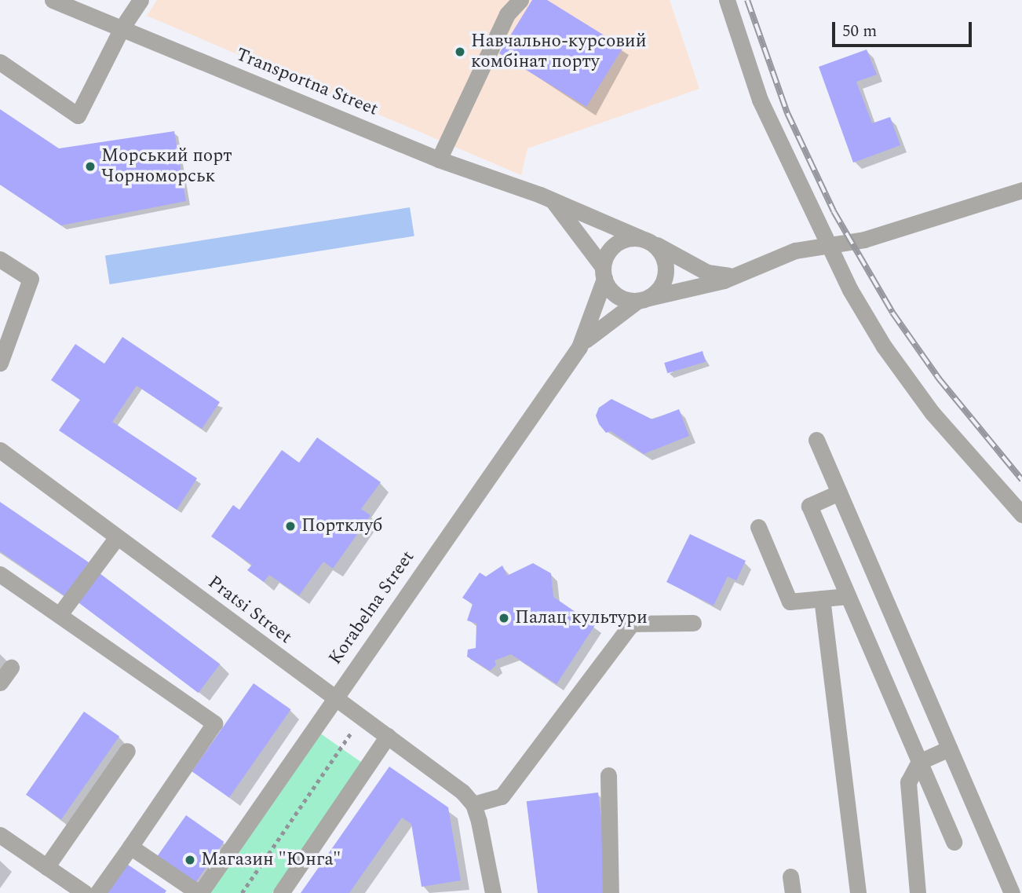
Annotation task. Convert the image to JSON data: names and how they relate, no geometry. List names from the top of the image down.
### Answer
{
  "streets": {
    "street": ["Transportna Street", "Korabelna Street", "Pratsi Street"]
  },
  "crossings": [
    ["Korabelna Street", "Pratsi Street"]
  ],
  "places": [
    "Навчально-курсовий комбінат порту",
    "Морський порт Чорноморськ",
    "Портклуб",
    "Палац культури",
    "Магазин \"Юнга\""
  ],
  "scale_bar": "50 m"
}
